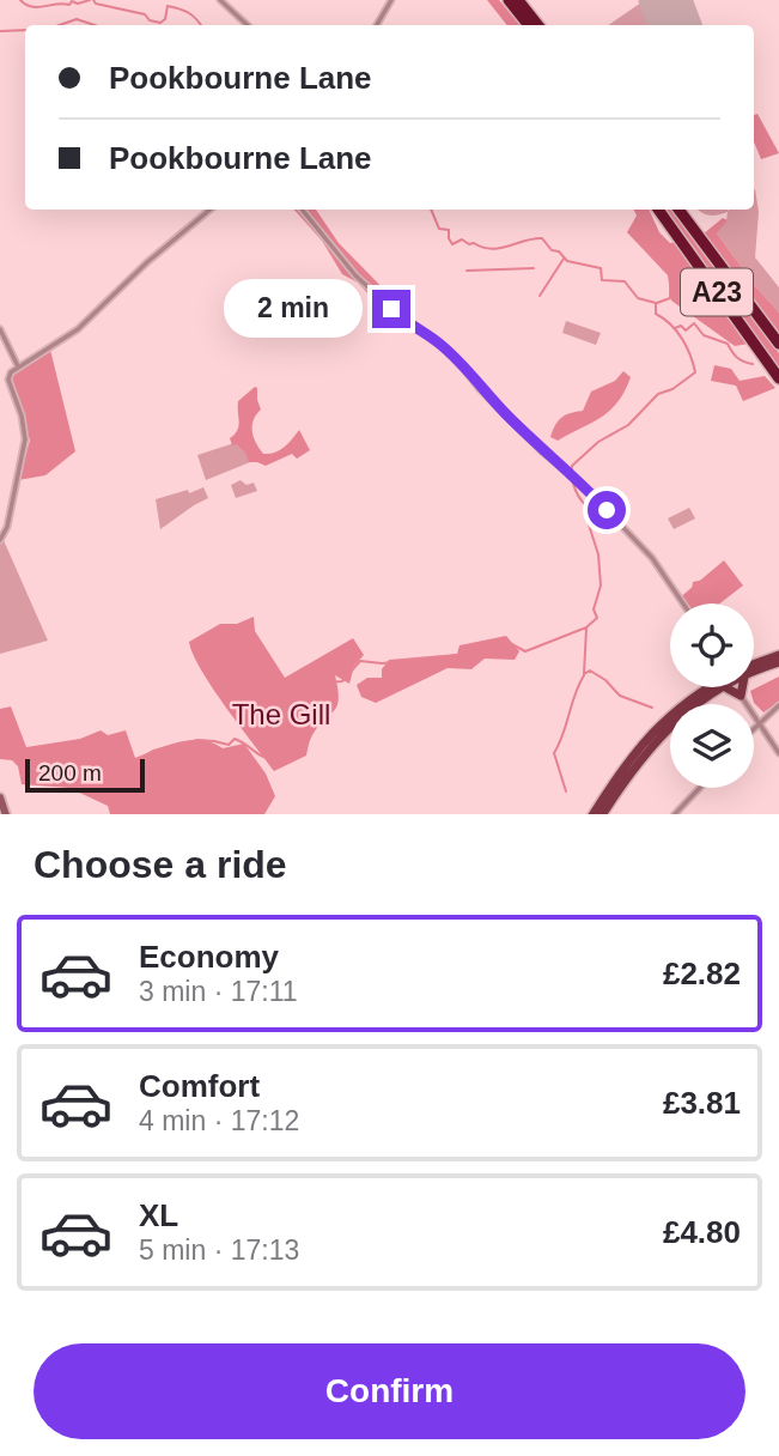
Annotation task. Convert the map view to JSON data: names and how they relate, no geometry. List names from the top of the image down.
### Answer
{
  "streets": {
    "highway": ["A23"]
  },
  "parks": ["The Gill"],
  "scale_bar": "200 m",
  "page": {
    "banner": ["Pookbourne Lane", "Pookbourne Lane"],
    "bubble": "2 min",
    "scale": "200 m",
    "heading": "Choose a ride",
    "list": [
      {
        "name": "Economy",
        "note": "3 min · 17:11",
        "value": "£2.82"
      },
      {
        "name": "Comfort",
        "note": "4 min · 17:12",
        "value": "£3.81"
      },
      {
        "name": "XL",
        "note": "5 min · 17:13",
        "value": "£4.80"
      }
    ],
    "buttons": "Confirm"
  }
}
